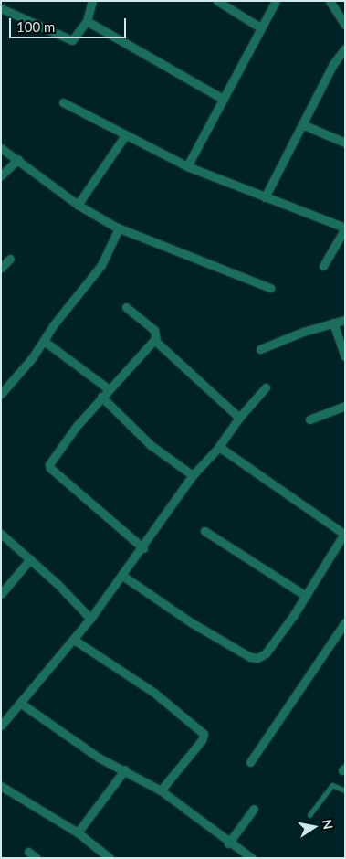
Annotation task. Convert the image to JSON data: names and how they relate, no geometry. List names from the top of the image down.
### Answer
{
  "scale_bar": "100 m",
  "north": "right"
}
